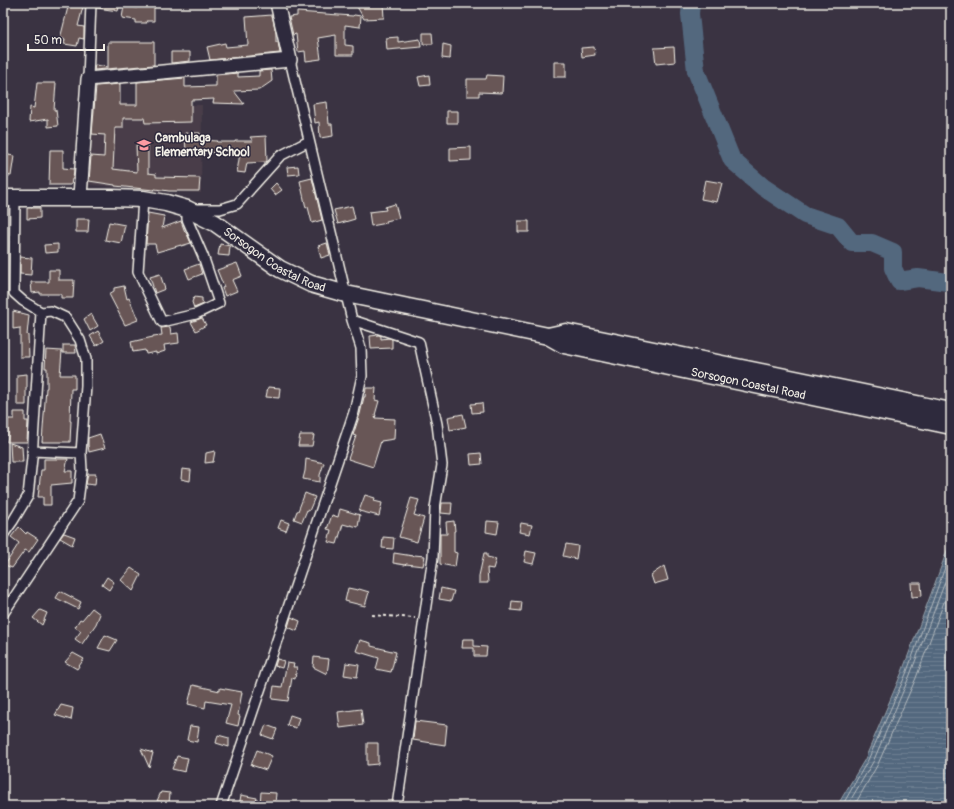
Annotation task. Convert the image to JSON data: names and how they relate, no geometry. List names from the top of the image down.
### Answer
{
  "streets": {
    "highway": ["Sorsogon Coastal Road"]
  },
  "places": {
    "school or university": ["Cambulaga Elementary School"]
  },
  "scale_bar": "50 m"
}
